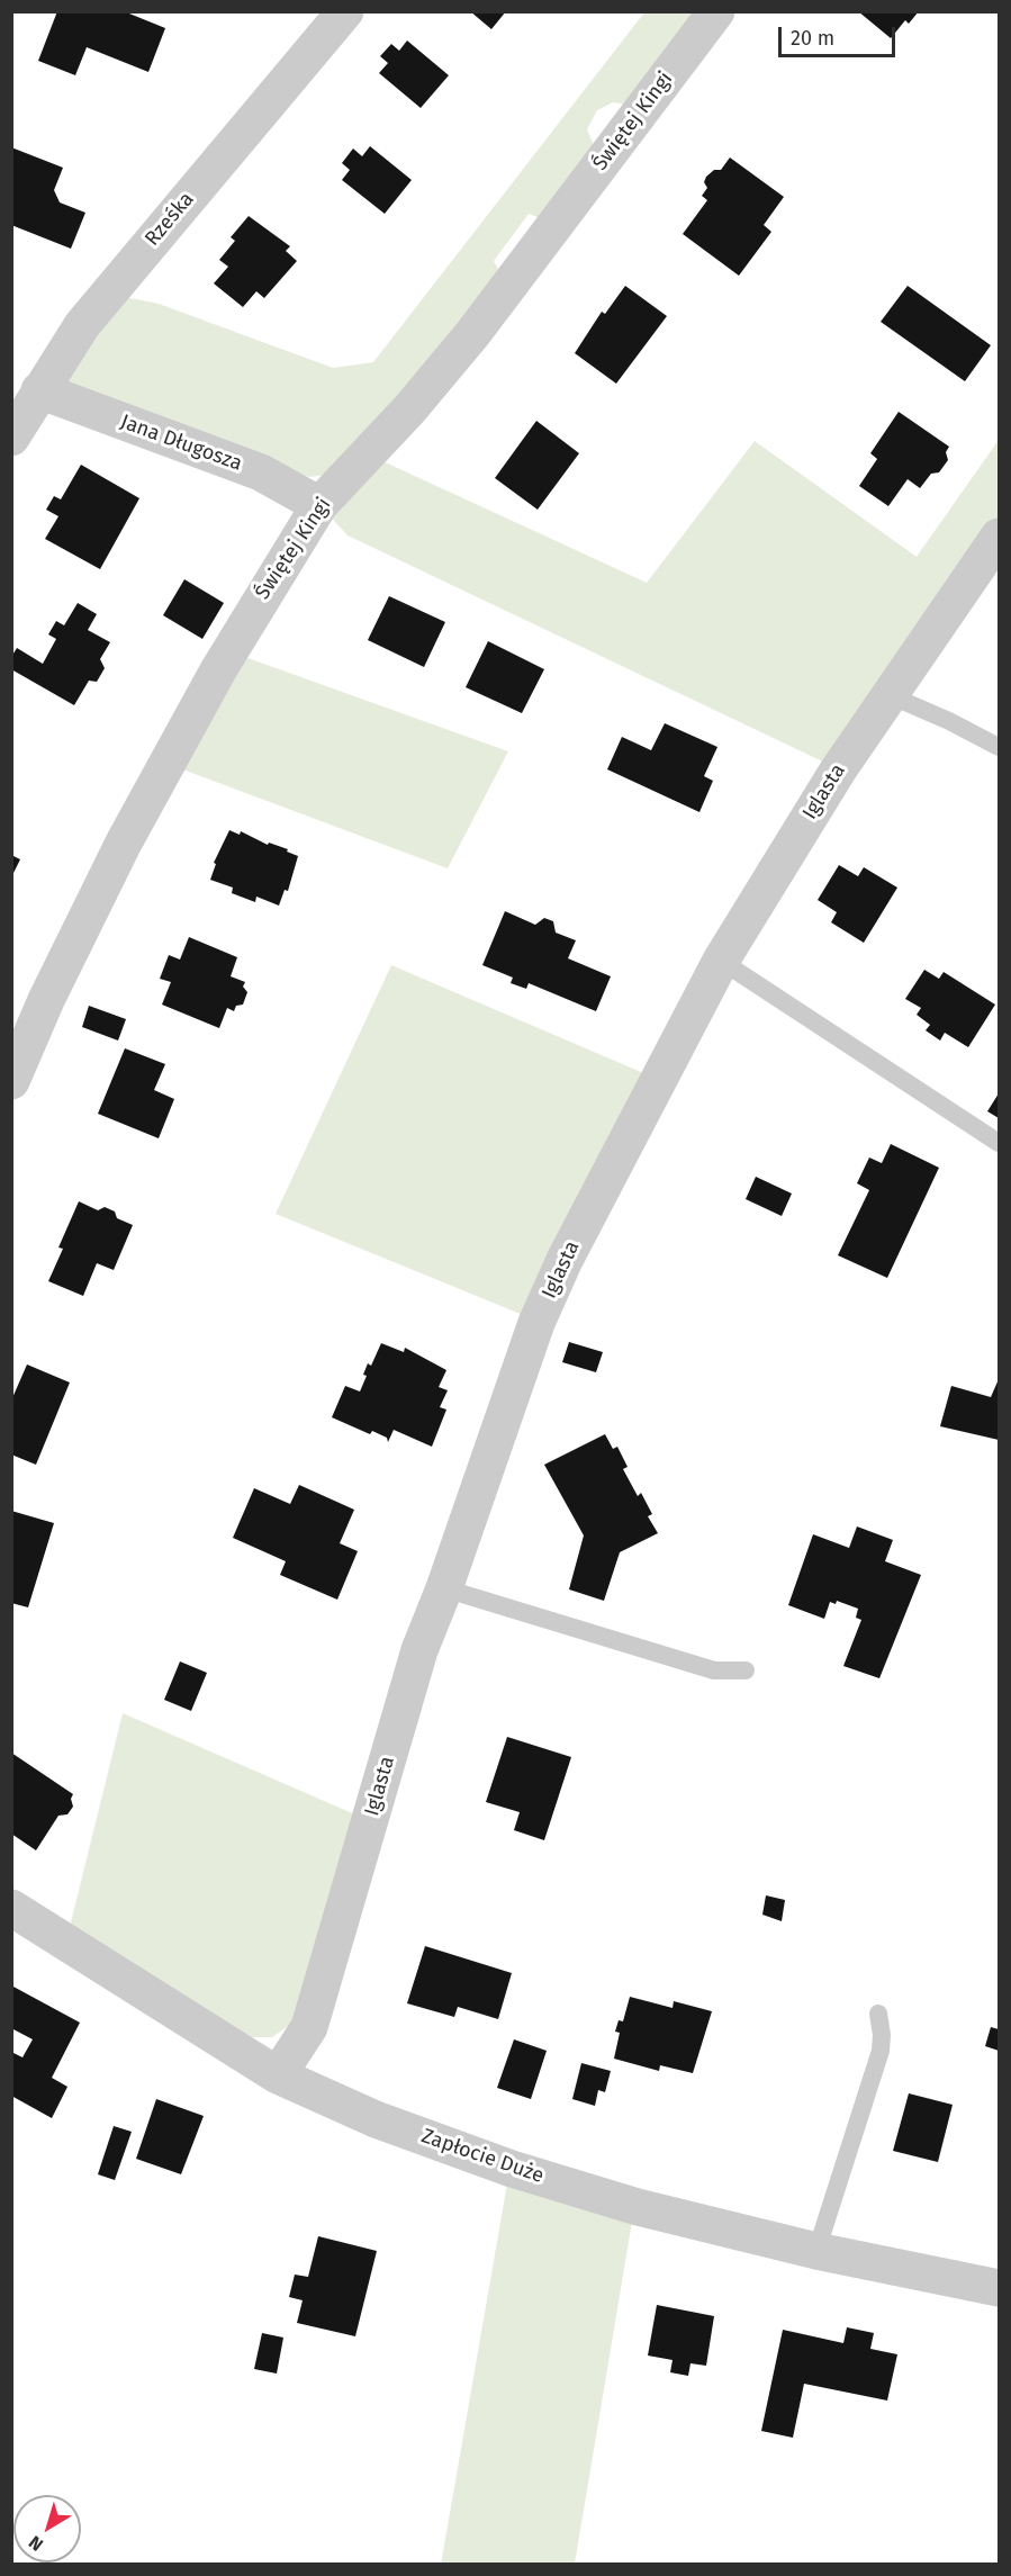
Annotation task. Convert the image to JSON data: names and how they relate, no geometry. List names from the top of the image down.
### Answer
{
  "streets": {
    "street": [
      "Świętej Kingi",
      "Rześka",
      "Jana Długosza",
      "Iglasta",
      "Zapłocie Duże"
    ]
  },
  "crossings": [
    ["Świętej Kingi", "Jana Długosza"],
    ["Rześka", "Jana Długosza"],
    ["Iglasta", "Zapłocie Duże"]
  ],
  "scale_bar": "20 m",
  "north": "bottom left"
}
